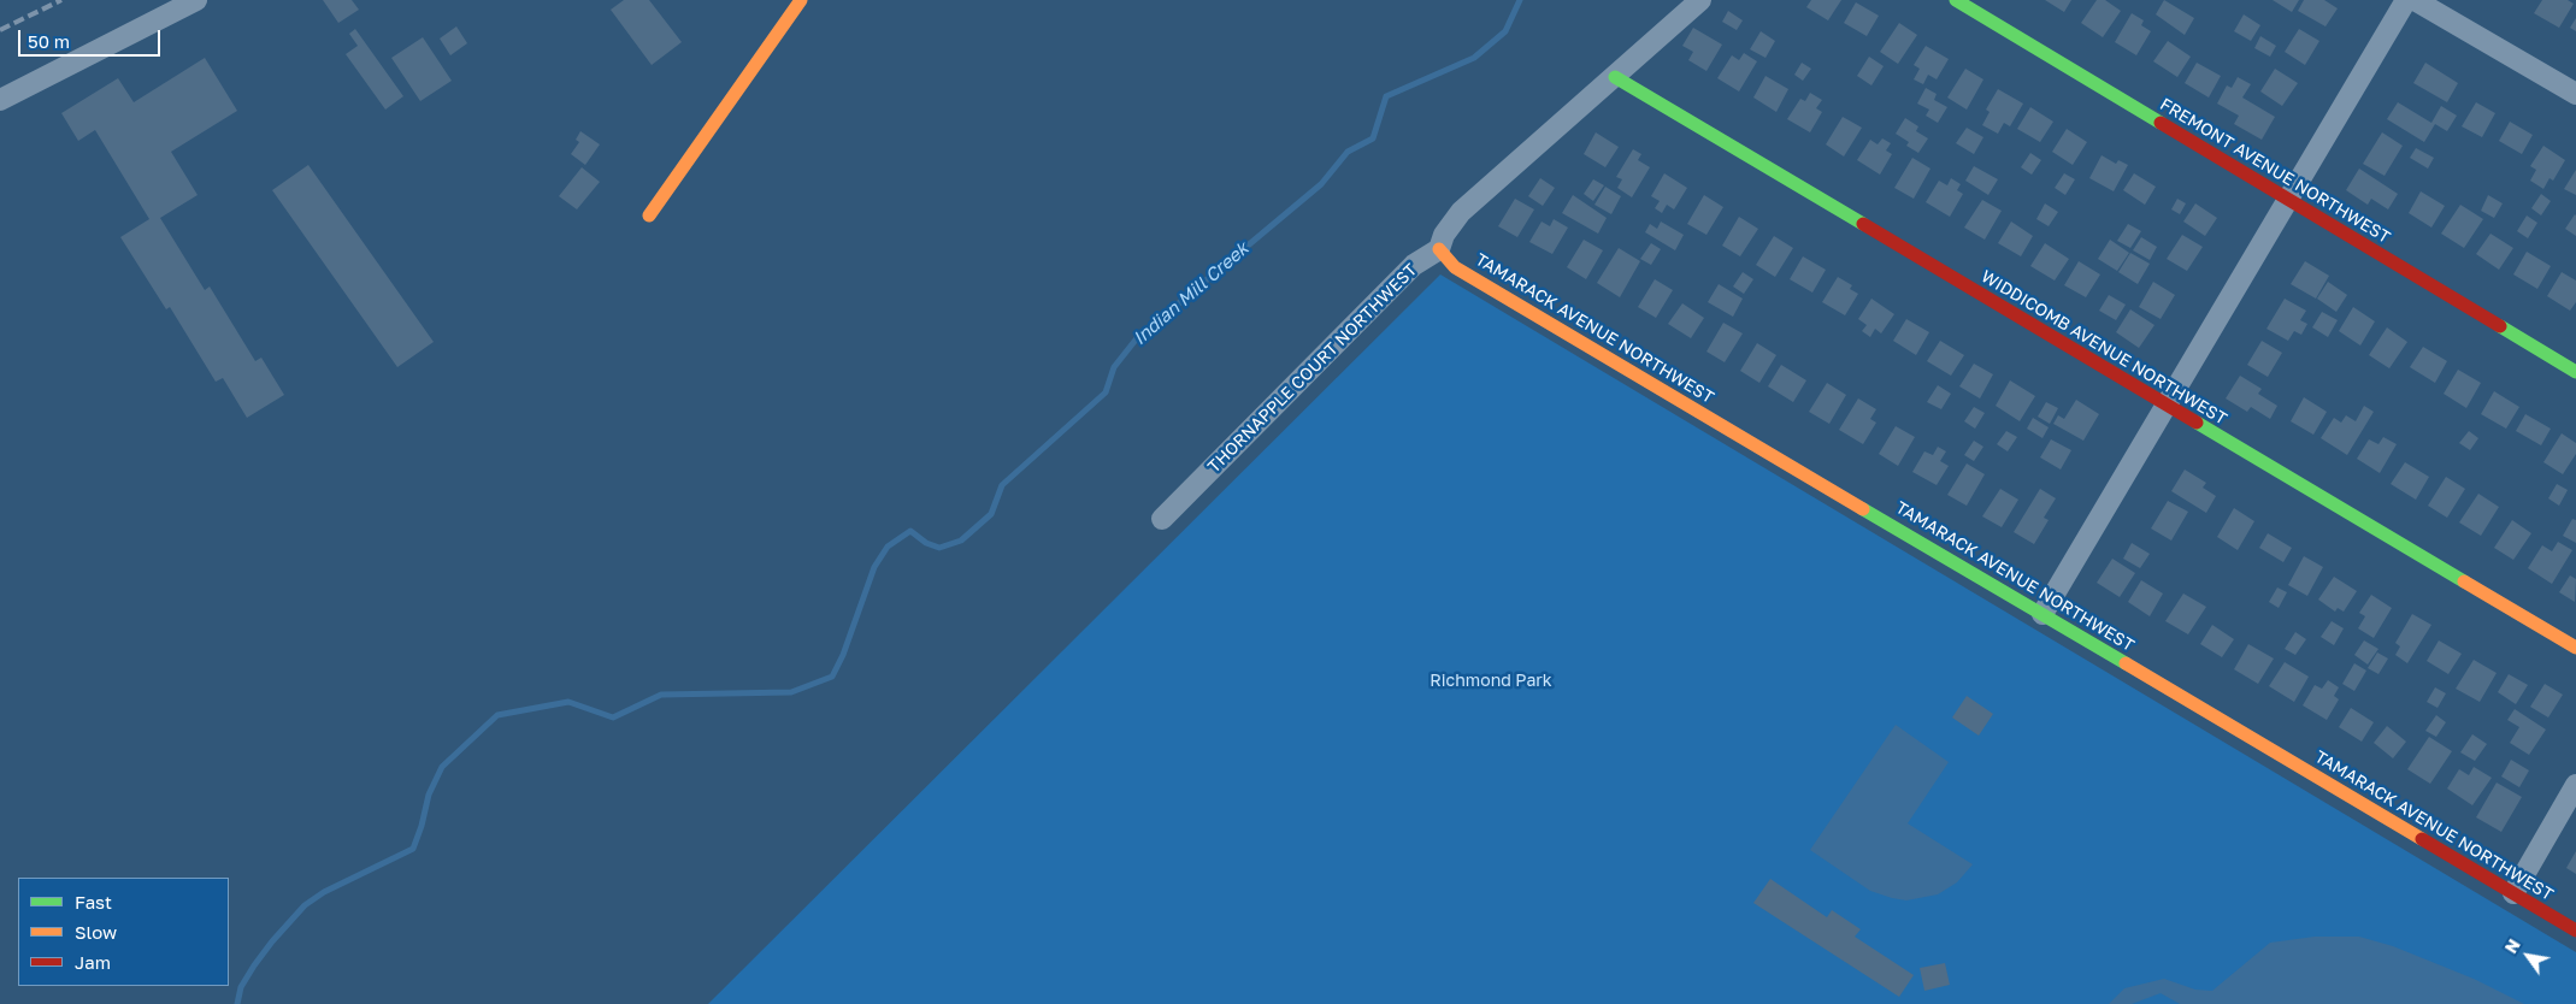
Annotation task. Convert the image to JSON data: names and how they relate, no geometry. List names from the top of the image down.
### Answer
{
  "streets": {
    "street": [
      "FREMONT AVENUE NORTHWEST",
      "TAMARACK AVENUE NORTHWEST",
      "WIDDICOMB AVENUE NORTHWEST",
      "THORNAPPLE COURT NORTHWEST"
    ]
  },
  "crossings": [
    ["TAMARACK AVENUE NORTHWEST", "THORNAPPLE COURT NORTHWEST"]
  ],
  "water": ["Indian Mill Creek"],
  "parks": ["Richmond Park"],
  "legend": ["Fast", "Slow", "Jam"],
  "scale_bar": "50 m",
  "north": "top left"
}
